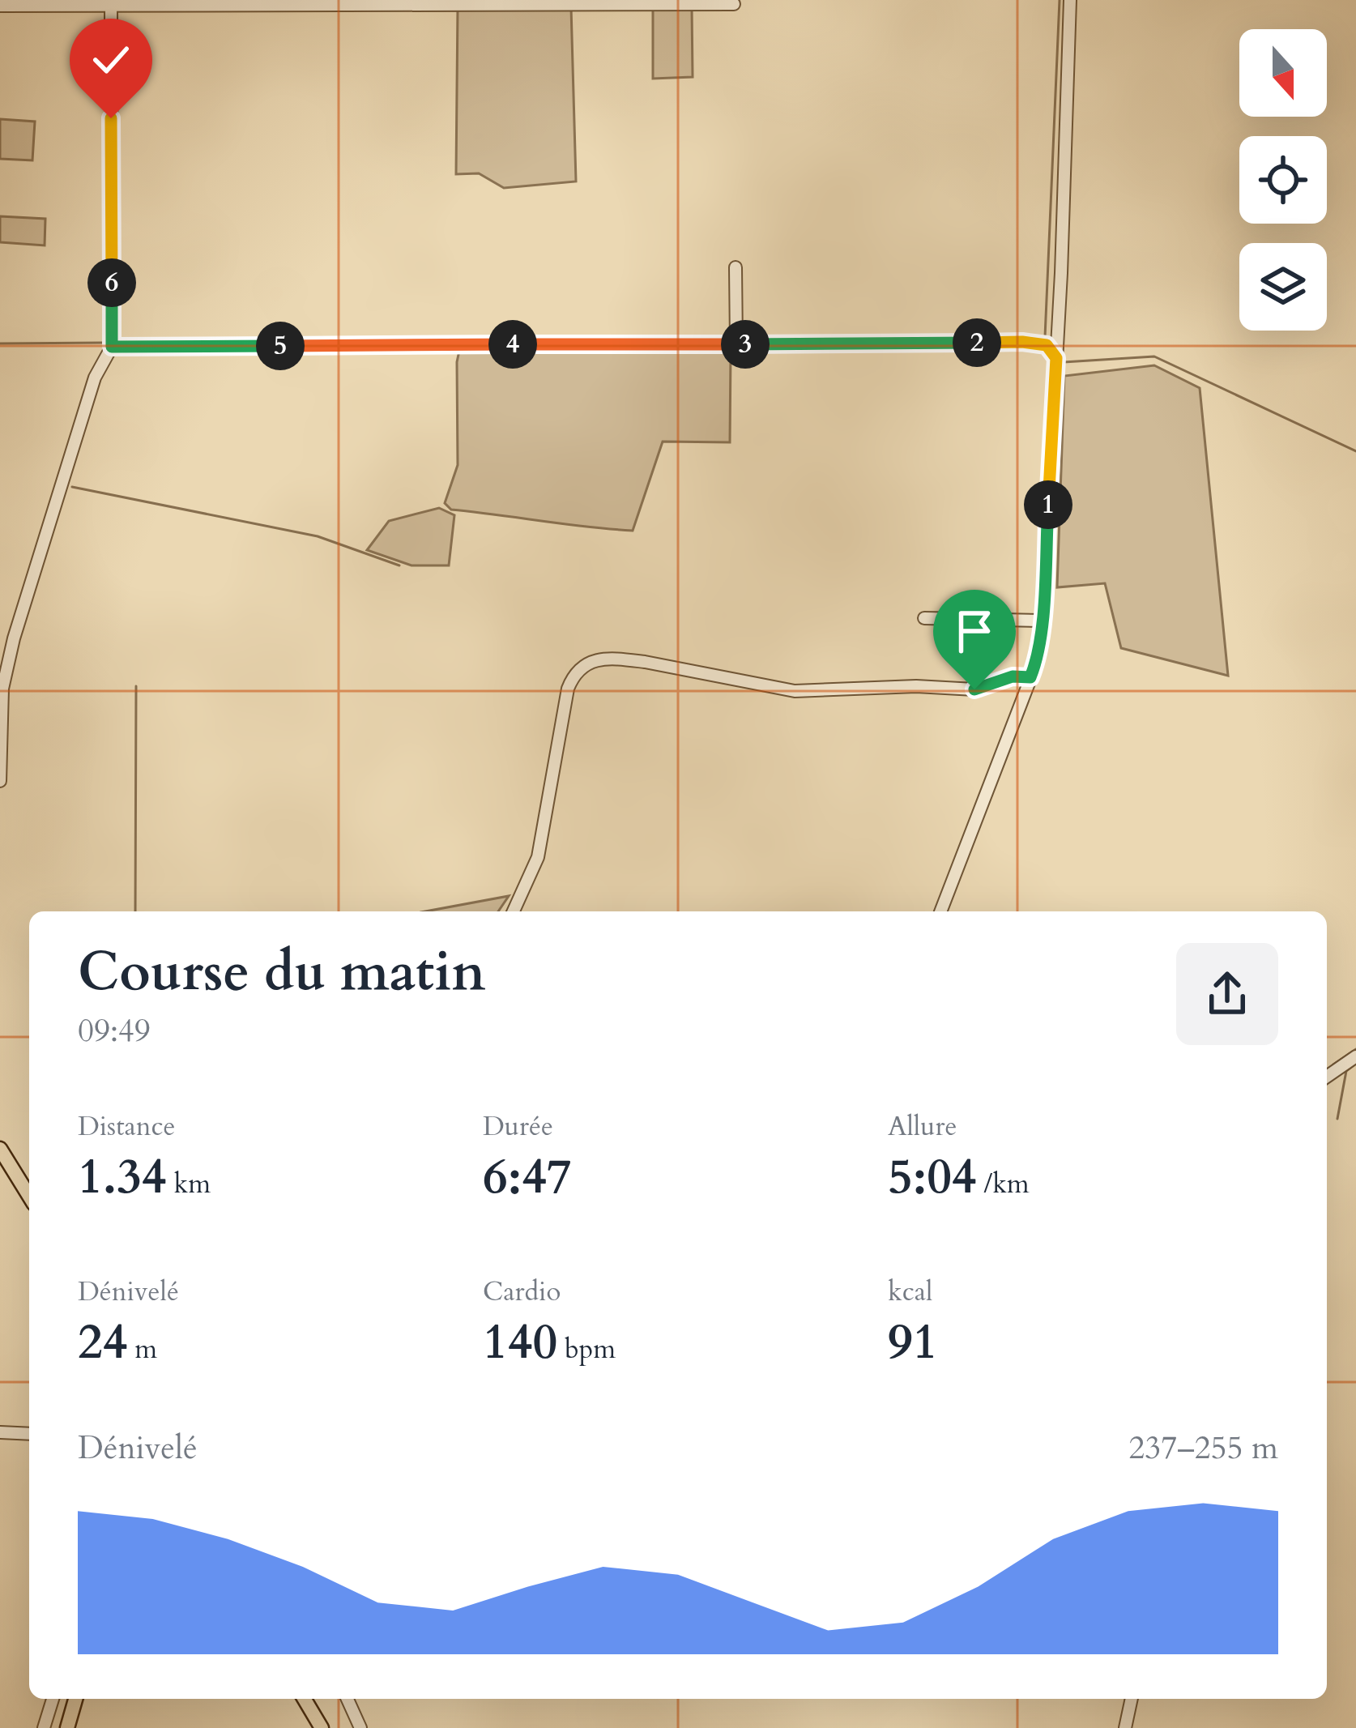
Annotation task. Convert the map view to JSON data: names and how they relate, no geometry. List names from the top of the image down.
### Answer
{
  "north": "bottom",
  "page": {
    "pins": [
      "6",
      "2",
      "3",
      "4",
      "5",
      "1"
    ],
    "heading": ["Course du matin", "09:49"],
    "stats": [
      ["Distance", "1.34 km"],
      ["Durée", "6:47"],
      ["Allure", "5:04 /km"],
      ["Dénivelé", "24 m"],
      ["Cardio", "140 bpm"],
      ["kcal", "91"]
    ],
    "chart": ["Dénivelé", "237–255 m"]
  }
}
